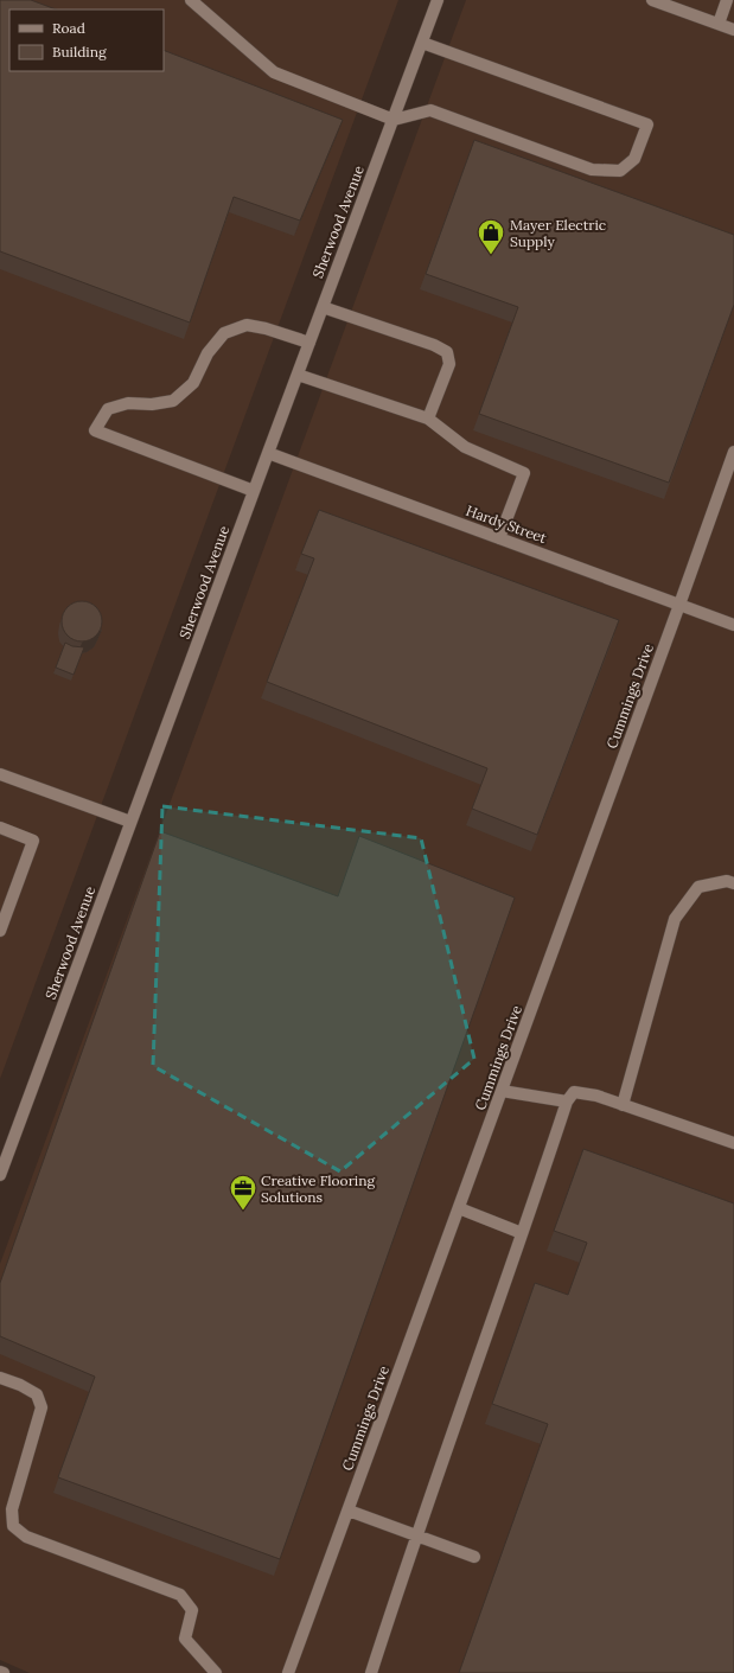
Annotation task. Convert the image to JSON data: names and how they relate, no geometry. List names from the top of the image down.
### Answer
{
  "streets": {
    "street": ["Sherwood Avenue", "Hardy Street", "Cummings Drive"]
  },
  "crossings": [
    ["Sherwood Avenue", "Hardy Street"],
    ["Hardy Street", "Cummings Drive"]
  ],
  "places": {
    "shop": ["Mayer Electric Supply"],
    "office": ["Creative Flooring Solutions"]
  },
  "legend": ["Road", "Building"]
}
